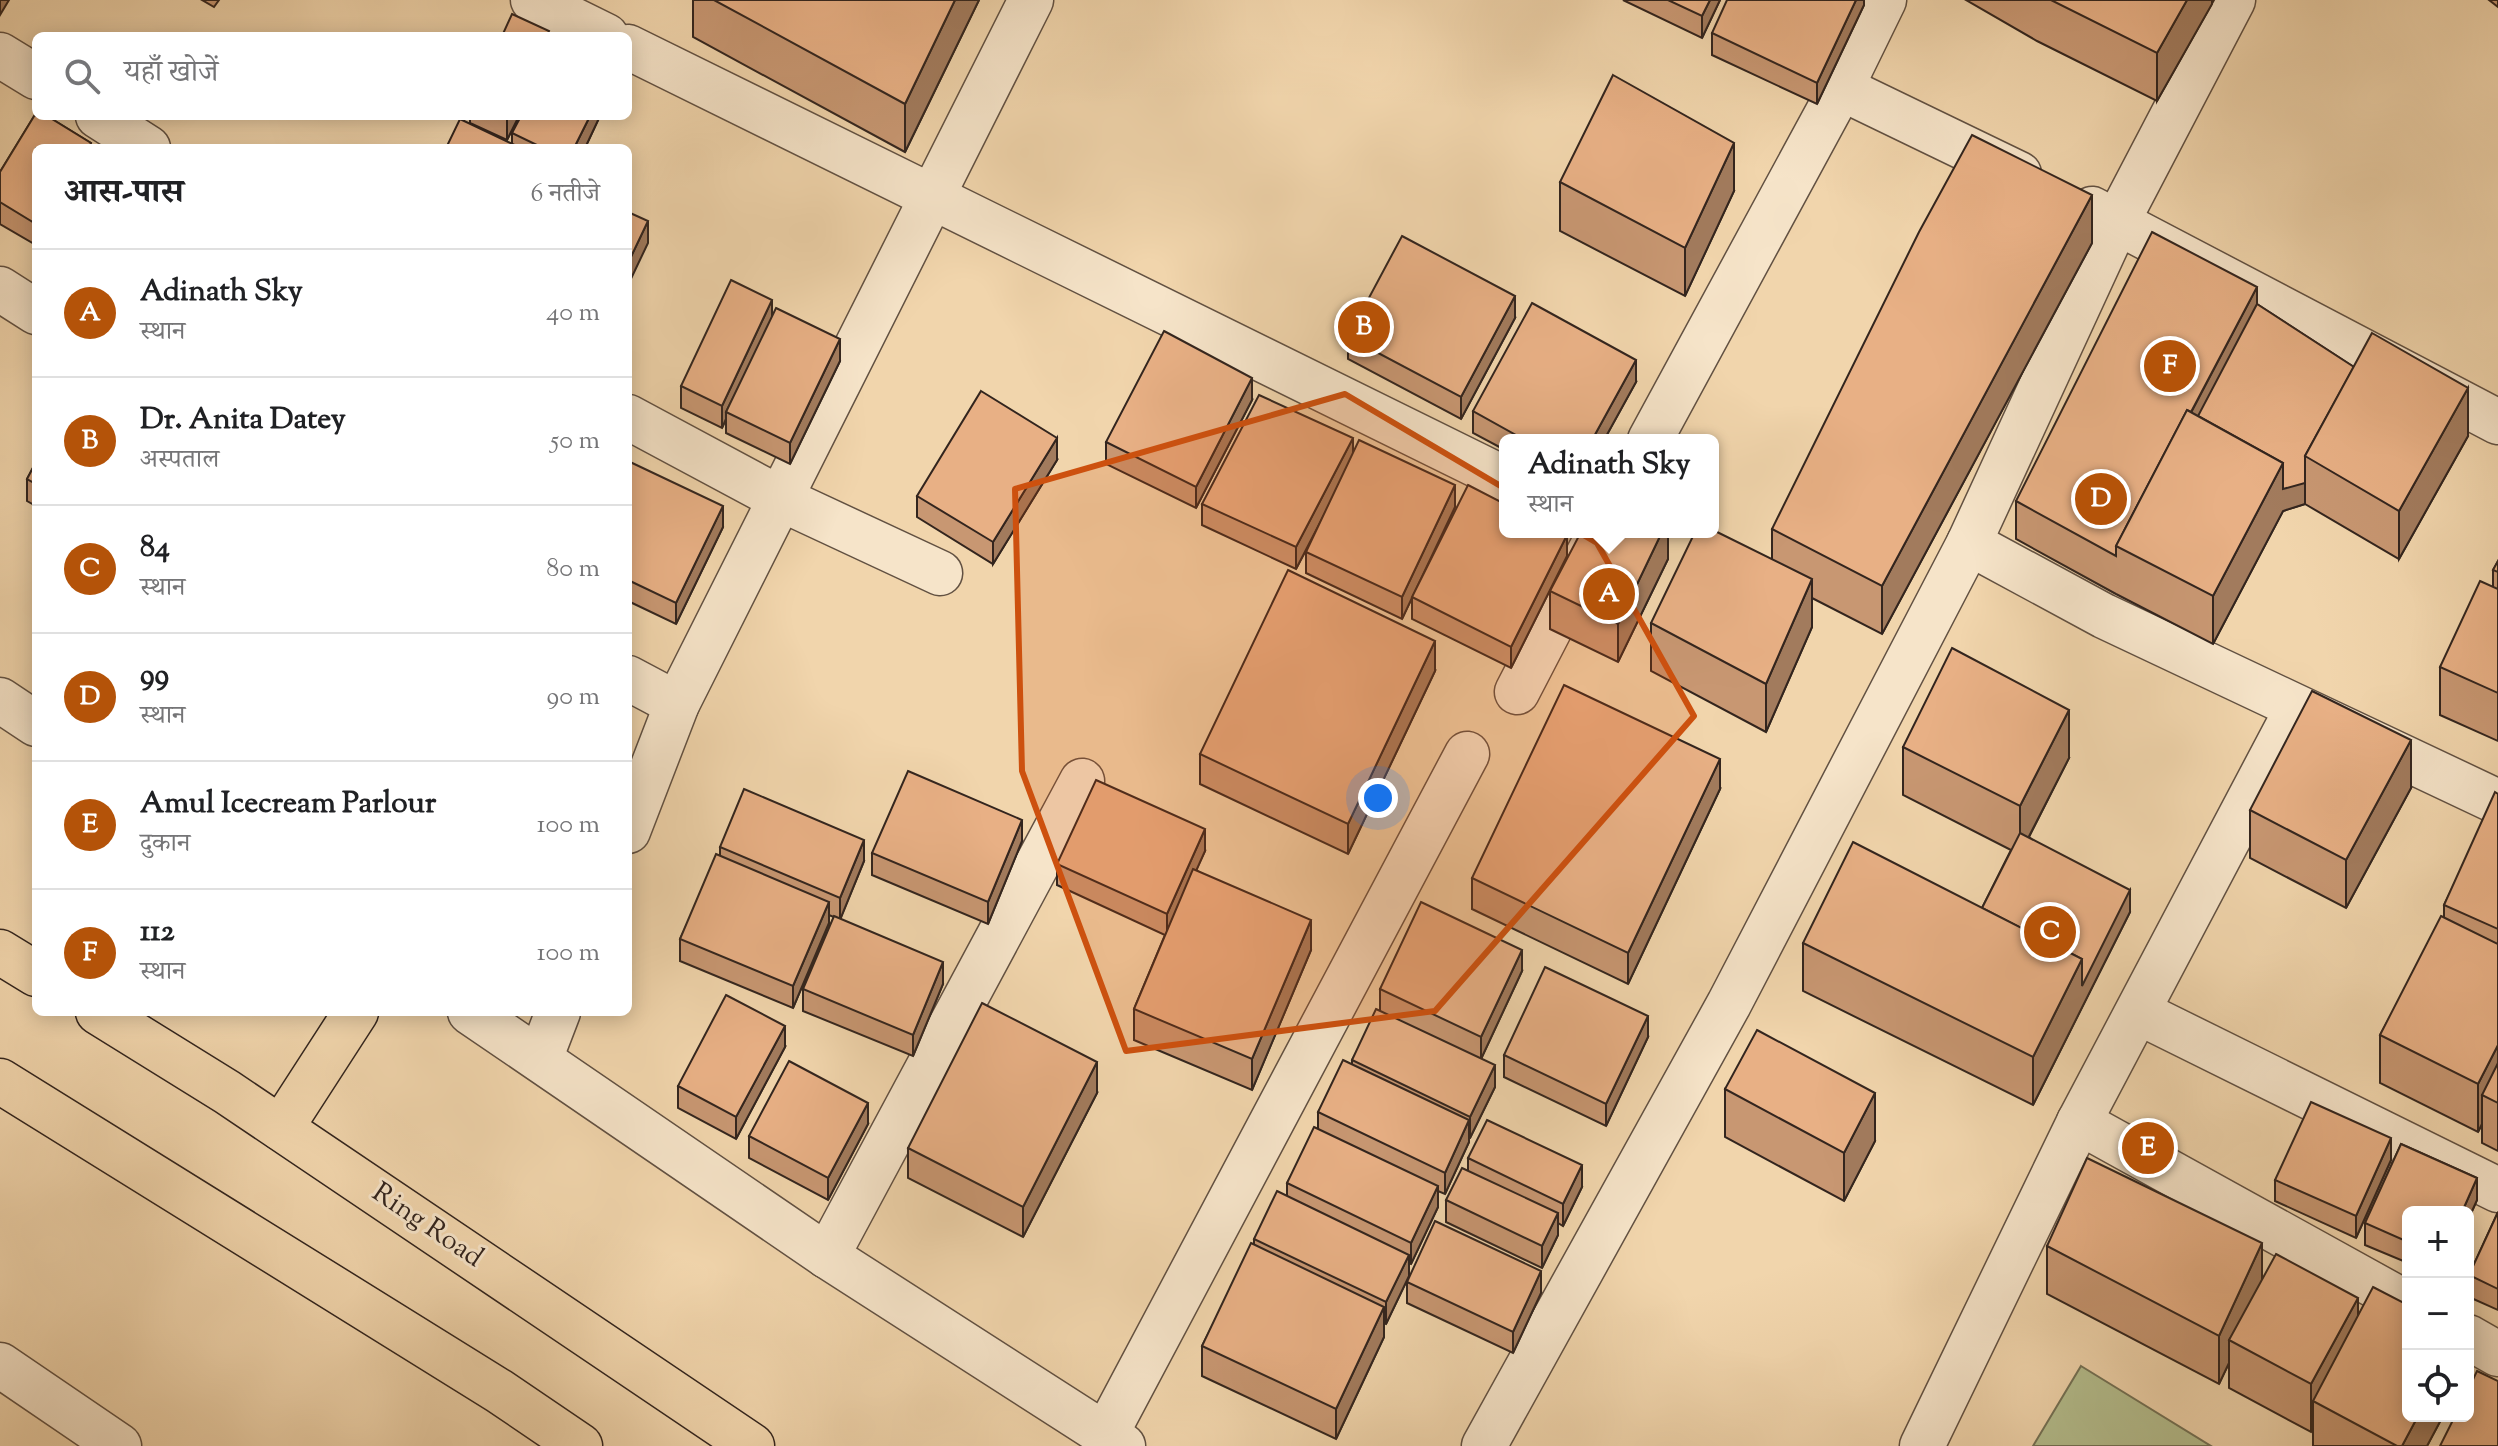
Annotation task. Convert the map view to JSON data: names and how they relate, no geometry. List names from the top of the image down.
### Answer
{
  "streets": {
    "main road": ["Ring Road"]
  },
  "page": {
    "search": "यहाँ खोजें",
    "heading": ["आस-पास", "6 नतीजे"],
    "list": [
      {
        "mark": "A",
        "name": "Adinath Sky",
        "note": "स्थान",
        "value": "40 m"
      },
      {
        "mark": "B",
        "name": "Dr. Anita Datey",
        "note": "अस्पताल",
        "value": "50 m"
      },
      {
        "mark": "C",
        "name": "84",
        "note": "स्थान",
        "value": "80 m"
      },
      {
        "mark": "D",
        "name": "99",
        "note": "स्थान",
        "value": "90 m"
      },
      {
        "mark": "E",
        "name": "Amul Icecream Parlour",
        "note": "दुकान",
        "value": "100 m"
      },
      {
        "mark": "F",
        "name": "112",
        "note": "स्थान",
        "value": "100 m"
      }
    ],
    "pins": [
      "B",
      "F",
      "D",
      "A",
      "C",
      "E"
    ],
    "popup": ["Adinath Sky", "स्थान"],
    "map_buttons": ["+", "−"]
  }
}
